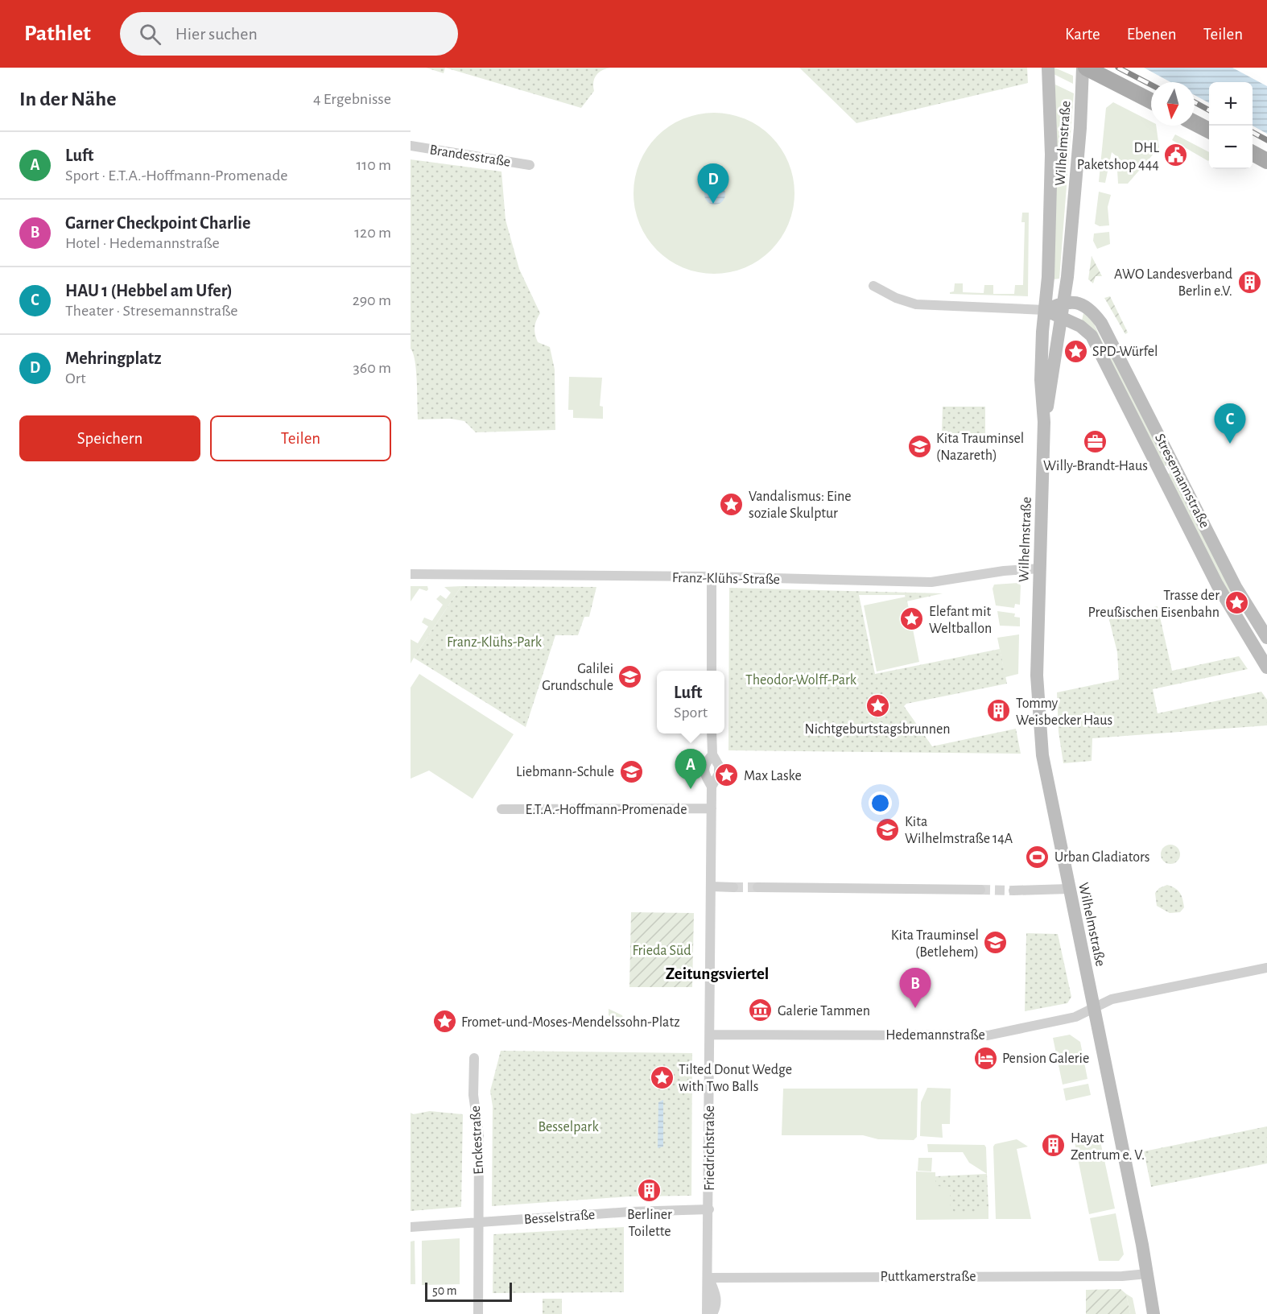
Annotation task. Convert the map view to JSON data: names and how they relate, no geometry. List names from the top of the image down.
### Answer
{
  "streets": {
    "main road": ["Wilhelmstraße", "Stresemannstraße"],
    "street": [
      "Brandesstraße",
      "Franz-Klühs-Straße",
      "E.T.A.-Hoffmann-Promenade",
      "Hedemannstraße",
      "Enckestraße",
      "Friedrichstraße",
      "Besselstraße",
      "Puttkamerstraße"
    ]
  },
  "crossings": [
    ["Wilhelmstraße", "Stresemannstraße"],
    ["Wilhelmstraße", "Franz-Klühs-Straße"],
    ["Wilhelmstraße", "Hedemannstraße"],
    ["Wilhelmstraße", "Puttkamerstraße"],
    ["E.T.A.-Hoffmann-Promenade", "Friedrichstraße"],
    ["Hedemannstraße", "Friedrichstraße"],
    ["Enckestraße", "Besselstraße"],
    ["Friedrichstraße", "Besselstraße"],
    ["Friedrichstraße", "Puttkamerstraße"]
  ],
  "districts": ["Zeitungsviertel"],
  "parks": [
    "Franz-Klühs-Park",
    "Theodor-Wolff-Park",
    "Frieda Süd",
    "Besselpark"
  ],
  "places": {
    "public building": ["DHL Paketshop 444"],
    "building": [
      "AWO Landesverband Berlin e.V.",
      "Tommy Weisbecker Haus",
      "Hayat Zentrum e. V.",
      "Berliner Toilette"
    ],
    "place": [
      "SPD-Würfel",
      "Vandalismus: Eine soziale Skulptur",
      "Trasse der Preußischen Eisenbahn",
      "Elefant mit Weltballon",
      "Nichtgeburtstagsbrunnen",
      "Max Laske",
      "Fromet-und-Moses-Mendelssohn-Platz",
      "Tilted Donut Wedge with Two Balls"
    ],
    "office": ["Willy-Brandt-Haus"],
    "school or university": [
      "Kita Trauminsel (Nazareth)",
      "Galilei Grundschule",
      "Liebmann-Schule",
      "Kita Wilhelmstraße 14A",
      "Kita Trauminsel (Betlehem)"
    ],
    "sports": ["Urban Gladiators"],
    "museum": ["Galerie Tammen"],
    "hotel": ["Pension Galerie"]
  },
  "scale_bar": "50 m",
  "north": "bottom",
  "page": {
    "header": "Pathlet",
    "search": "Hier suchen",
    "nav": ["Karte", "Ebenen", "Teilen"],
    "heading": ["In der Nähe", "4 Ergebnisse"],
    "map_buttons": ["+", "−"],
    "list": [
      {
        "mark": "A",
        "name": "Luft",
        "note": "Sport · E.T.A.-Hoffmann-Promenade",
        "value": "110 m"
      },
      {
        "mark": "B",
        "name": "Garner Checkpoint Charlie",
        "note": "Hotel · Hedemannstraße",
        "value": "120 m"
      },
      {
        "mark": "C",
        "name": "HAU 1 (Hebbel am Ufer)",
        "note": "Theater · Stresemannstraße",
        "value": "290 m"
      },
      {
        "mark": "D",
        "name": "Mehringplatz",
        "note": "Ort",
        "value": "360 m"
      }
    ],
    "pins": [
      "D",
      "C",
      "A",
      "B"
    ],
    "buttons": ["Speichern", "Teilen"],
    "popup": ["Luft", "Sport"],
    "scale": "50 m"
  }
}
